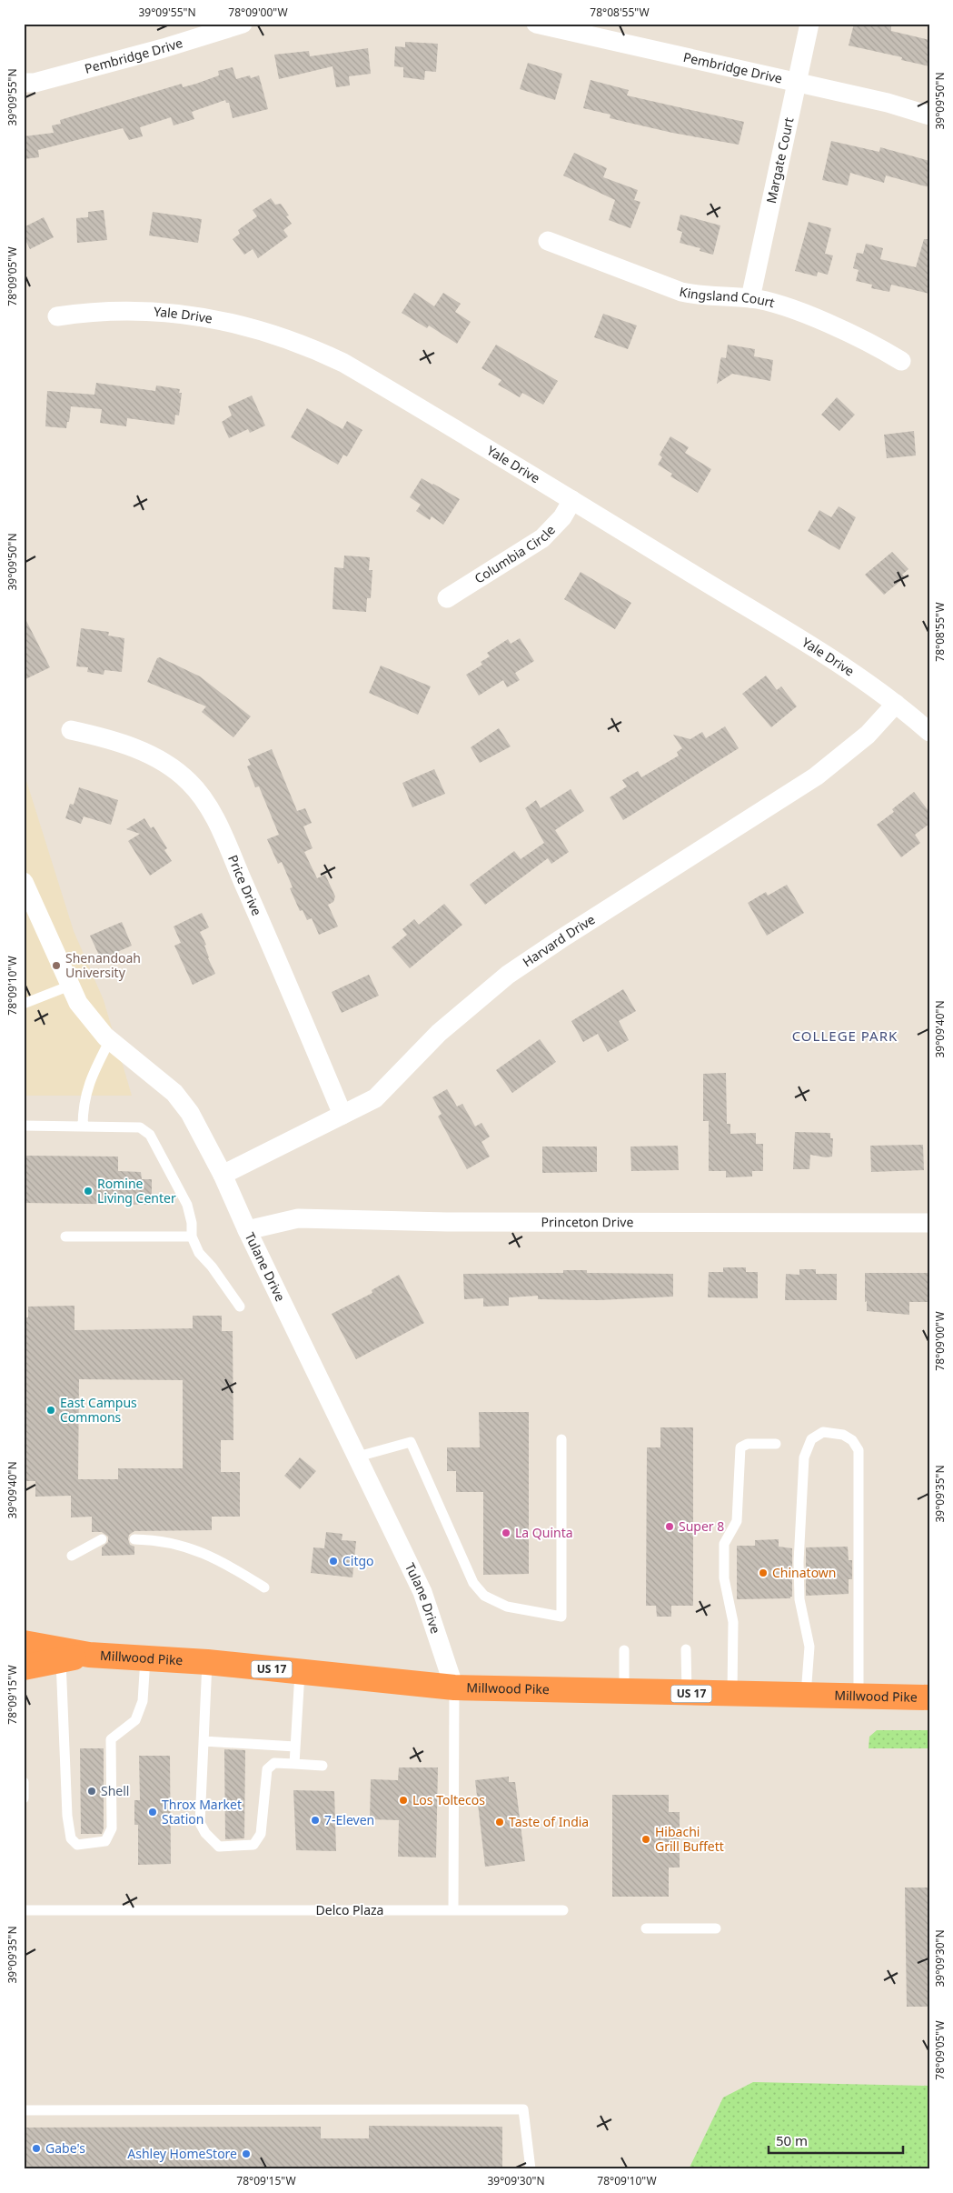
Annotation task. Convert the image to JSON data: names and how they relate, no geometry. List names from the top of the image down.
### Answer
{
  "streets": {
    "highway": ["Millwood Pike", "US 17"],
    "street": [
      "Pembridge Drive",
      "Margate Court",
      "Kingsland Court",
      "Yale Drive",
      "Columbia Circle",
      "Price Drive",
      "Harvard Drive",
      "Princeton Drive",
      "Tulane Drive"
    ],
    "lane": ["Delco Plaza"]
  },
  "crossings": [
    ["Pembridge Drive", "Margate Court"],
    ["Margate Court", "Kingsland Court"],
    ["Yale Drive", "Columbia Circle"],
    ["Yale Drive", "Harvard Drive"],
    ["Price Drive", "Harvard Drive"],
    ["Harvard Drive", "Tulane Drive"],
    ["Princeton Drive", "Tulane Drive"],
    ["Tulane Drive", "Millwood Pike"]
  ],
  "districts": ["COLLEGE PARK"],
  "places": [
    "Shenandoah University",
    "Romine Living Center",
    "East Campus Commons",
    "Super 8",
    "La Quinta",
    "Citgo",
    "Chinatown",
    "Shell",
    "Los Toltecos",
    "Throx Market Station",
    "7-Eleven",
    "Taste of India",
    "Hibachi Grill Buffett",
    "Gabe's",
    "Ashley HomeStore"
  ],
  "scale_bar": "50 m",
  "coordinates": [
    "39°09'55\"N",
    "78°09'00\"W",
    "78°08'55\"W",
    "39°09'50\"N",
    "78°09'05\"W",
    "78°09'10\"W",
    "39°09'40\"N",
    "39°09'35\"N",
    "78°09'15\"W",
    "39°09'30\"N"
  ]
}
